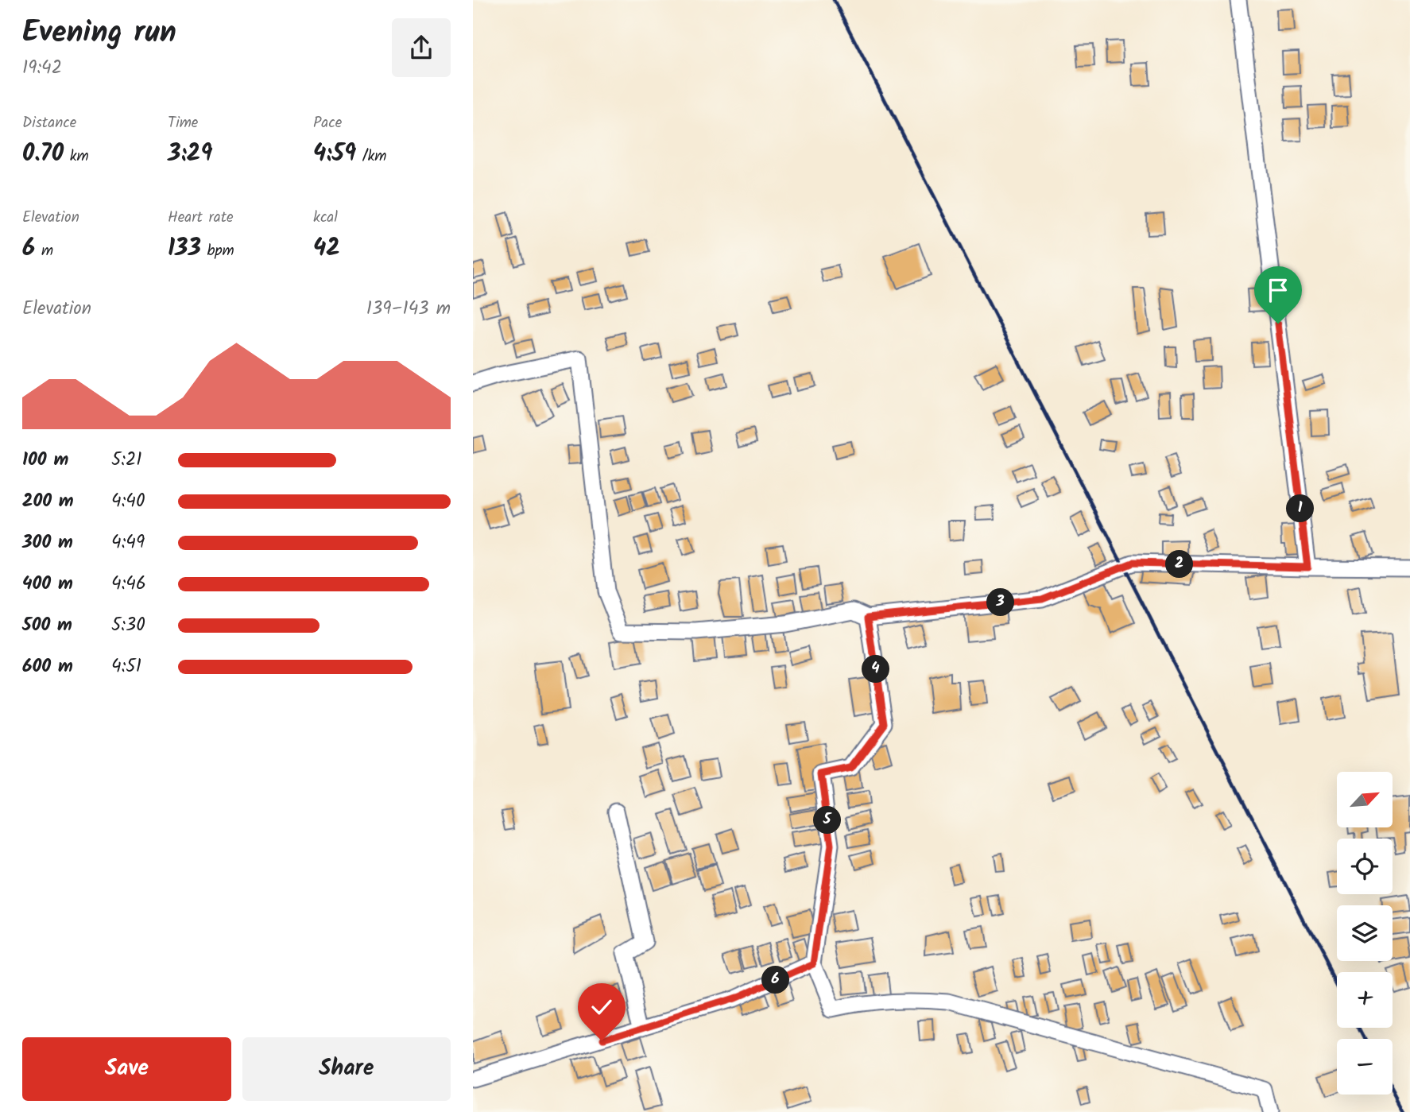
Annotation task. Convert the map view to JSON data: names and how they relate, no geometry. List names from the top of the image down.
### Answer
{
  "north": "top right",
  "page": {
    "heading": ["Evening run", "19:42"],
    "stats": [
      ["Distance", "0.70 km"],
      ["Time", "3:29"],
      ["Pace", "4:59 /km"],
      ["Elevation", "6 m"],
      ["Heart rate", "133 bpm"],
      ["kcal", "42"]
    ],
    "chart": ["Elevation", "139–143 m"],
    "list": [
      {
        "name": "100 m",
        "note": "5:21"
      },
      {
        "name": "200 m",
        "note": "4:40"
      },
      {
        "name": "300 m",
        "note": "4:49"
      },
      {
        "name": "400 m",
        "note": "4:46"
      },
      {
        "name": "500 m",
        "note": "5:30"
      },
      {
        "name": "600 m",
        "note": "4:51"
      }
    ],
    "pins": [
      "1",
      "2",
      "3",
      "4",
      "5",
      "6"
    ],
    "map_buttons": ["+", "−"],
    "buttons": ["Save", "Share"]
  }
}
